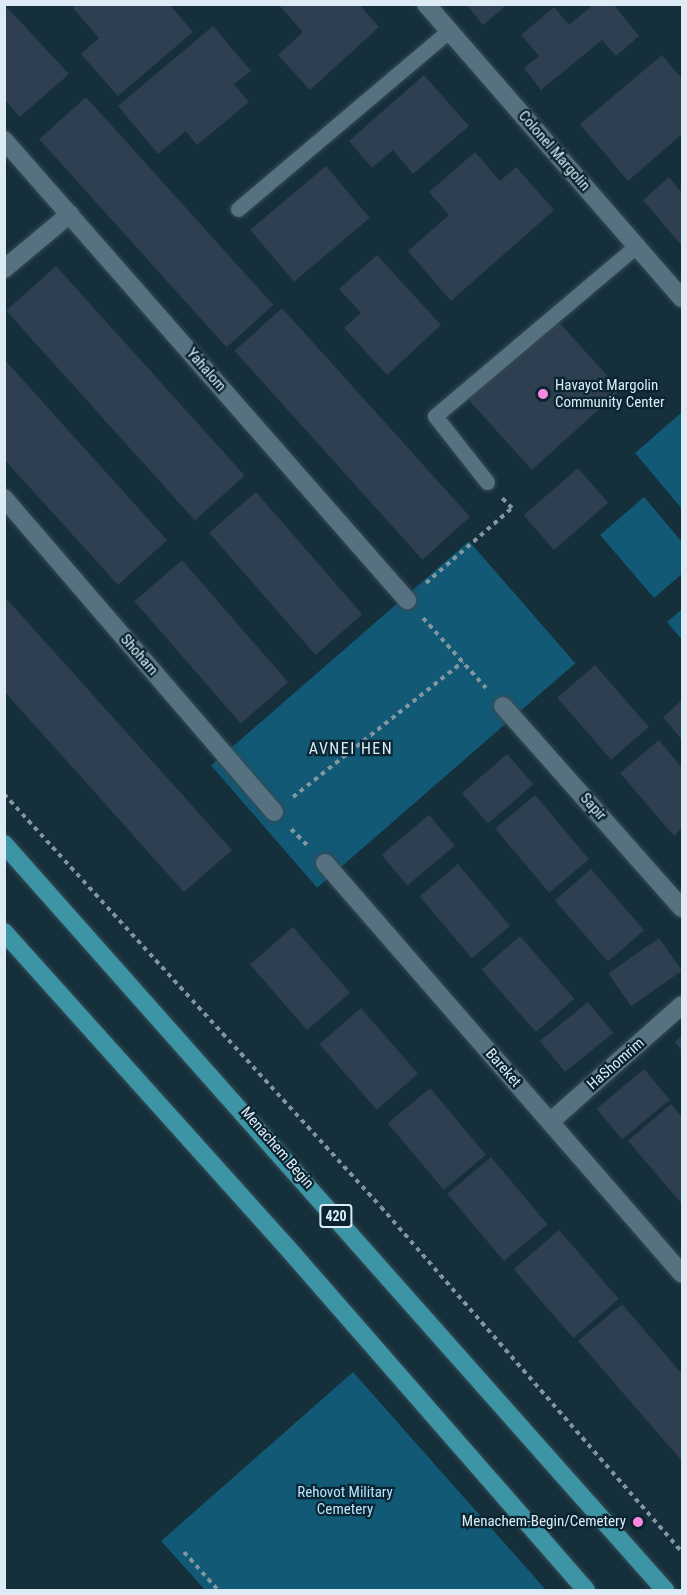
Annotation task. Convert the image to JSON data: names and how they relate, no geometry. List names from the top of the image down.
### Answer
{
  "streets": {
    "main road": ["Menachem Begin", "420"],
    "street": [
      "Colonel Margolin",
      "Yahalom",
      "Shoham",
      "Sapir",
      "HaShomrim",
      "Bareket"
    ]
  },
  "crossings": [
    ["HaShomrim", "Bareket"]
  ],
  "districts": ["AVNEI HEN"],
  "parks": ["Rehovot Military Cemetery"],
  "places": ["Havayot Margolin Community Center", "Menachem-Begin/Cemetery"]
}
